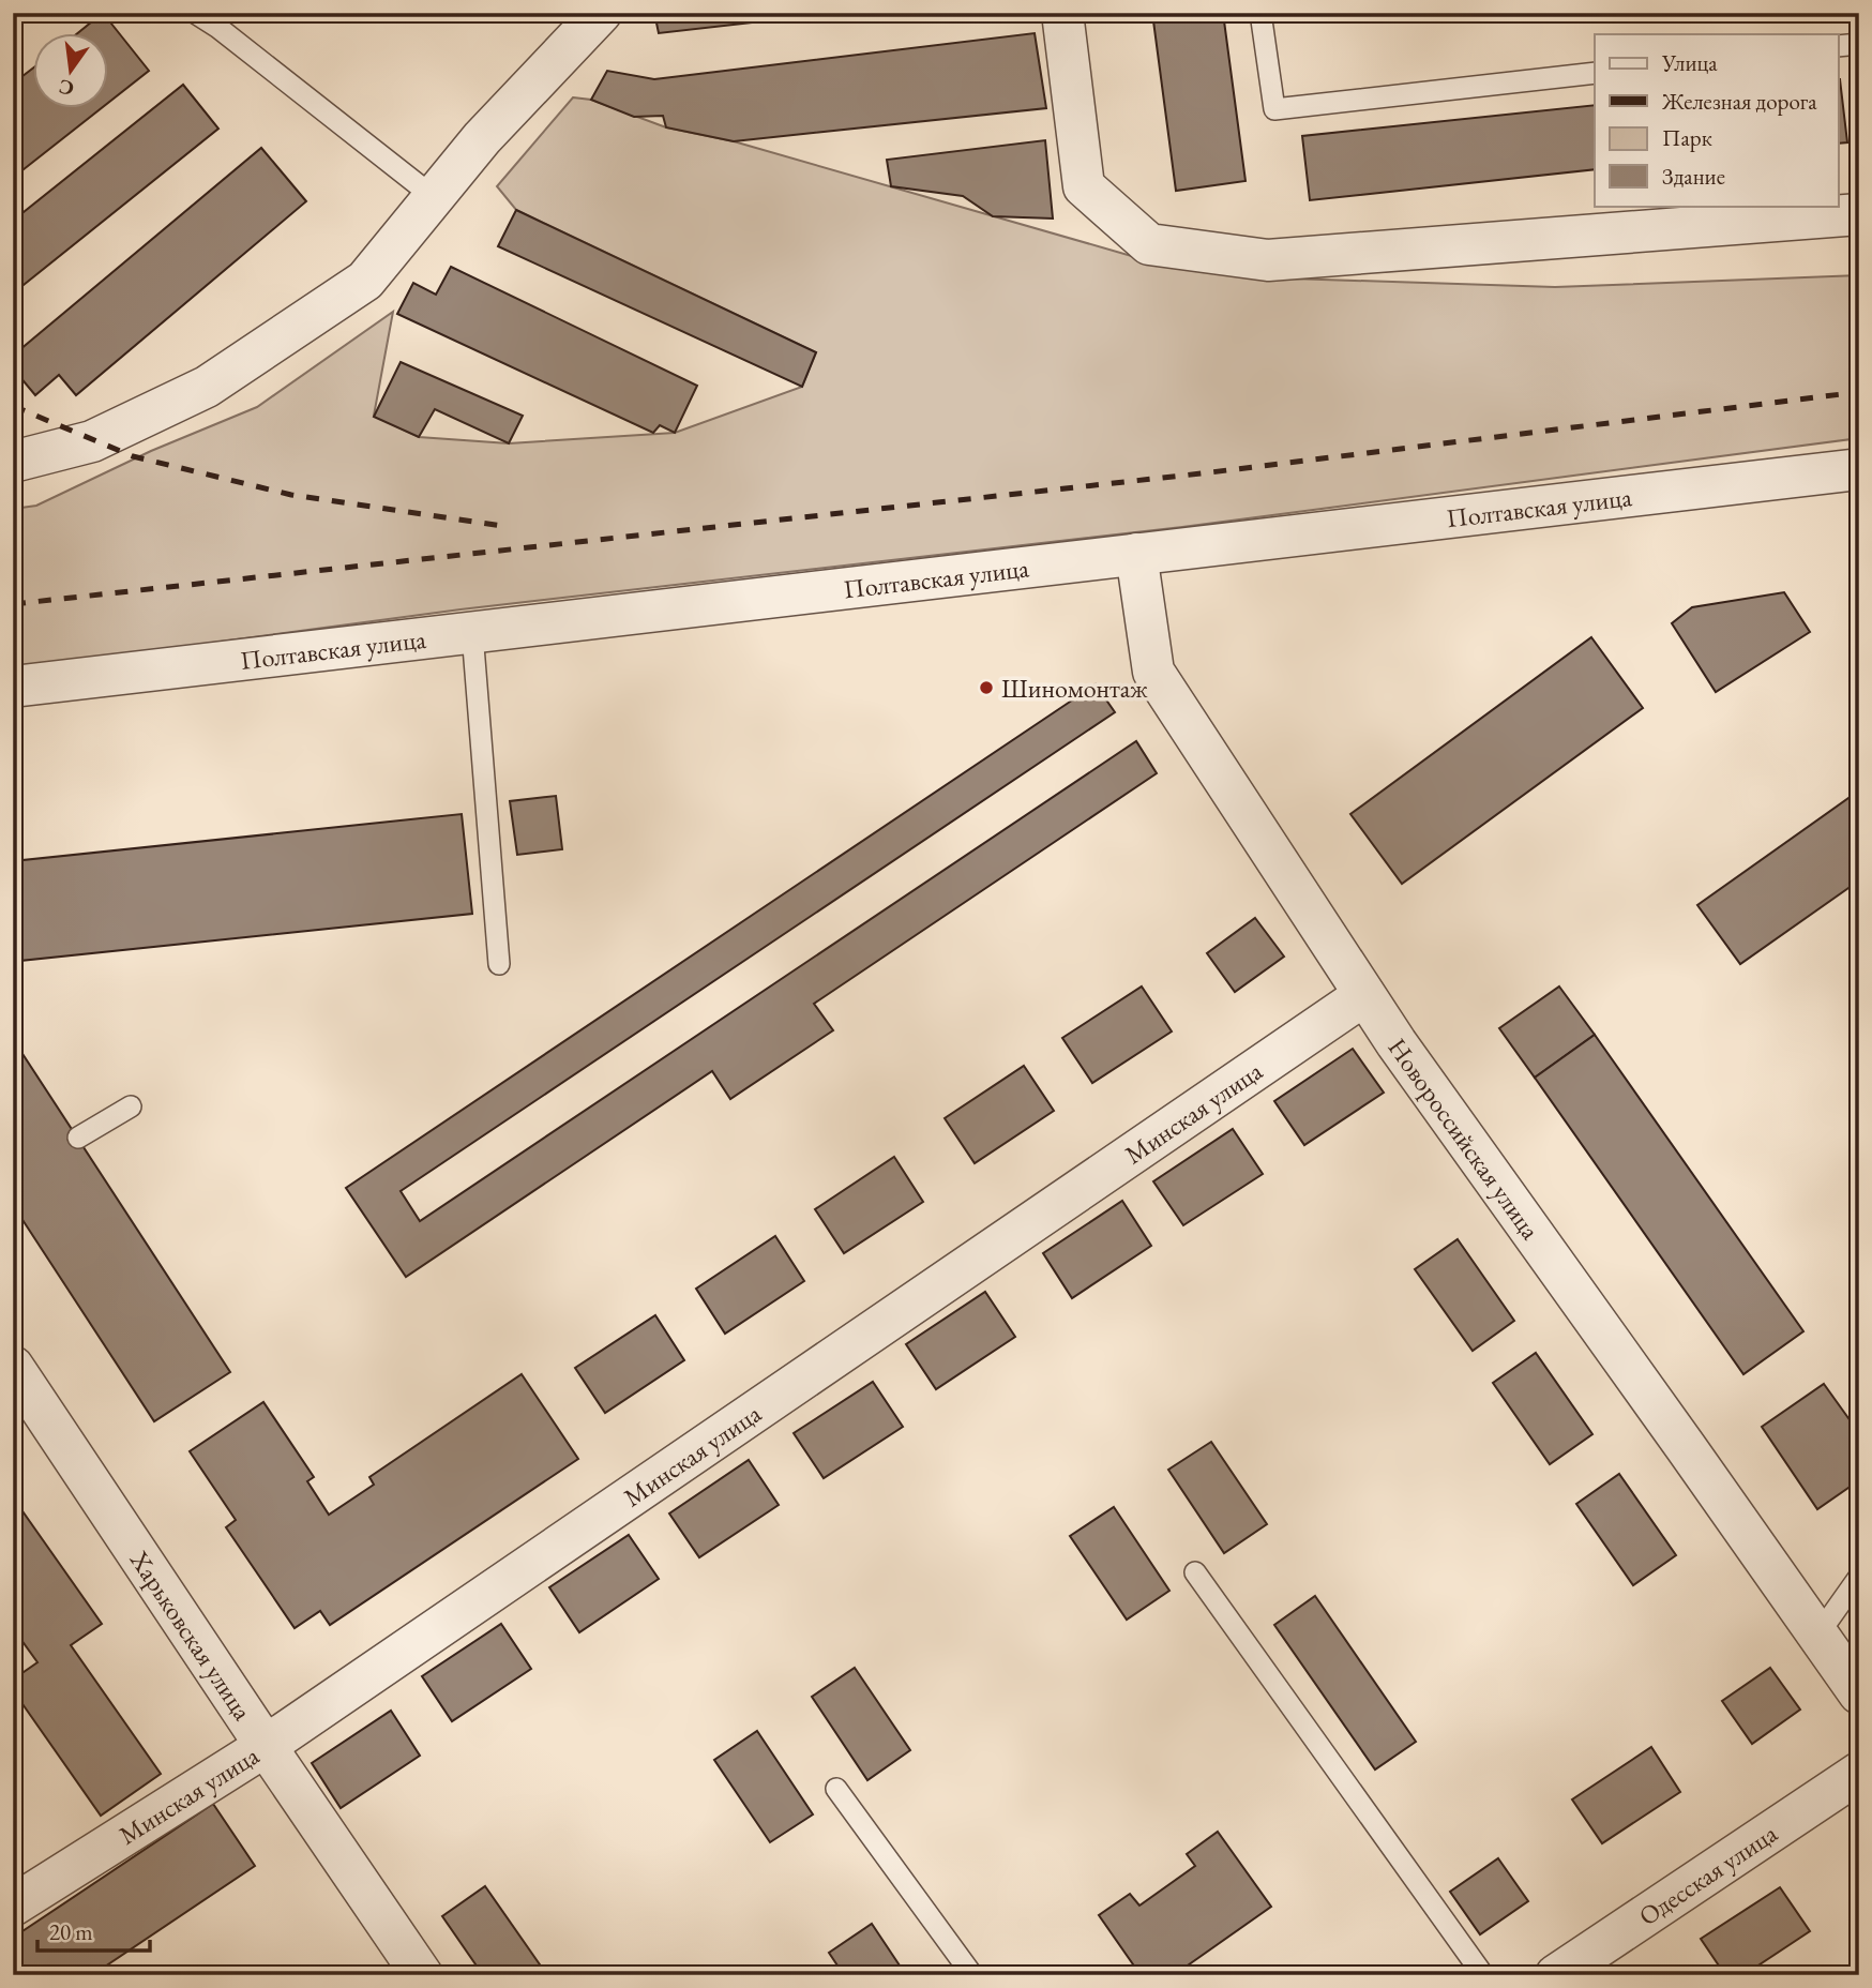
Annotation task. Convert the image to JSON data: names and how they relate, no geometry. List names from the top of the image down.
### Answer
{
  "streets": {
    "street": [
      "Полтавская улица",
      "Минская улица",
      "Новороссийская улица",
      "Харьковская улица",
      "Одесская улица"
    ]
  },
  "crossings": [
    ["Полтавская улица", "Новороссийская улица"],
    ["Минская улица", "Новороссийская улица"],
    ["Минская улица", "Харьковская улица"]
  ],
  "places": ["Шиномонтаж"],
  "legend": [
    "Улица",
    "Железная дорога",
    "Парк",
    "Здание"
  ],
  "scale_bar": "20 m",
  "north": "bottom"
}
